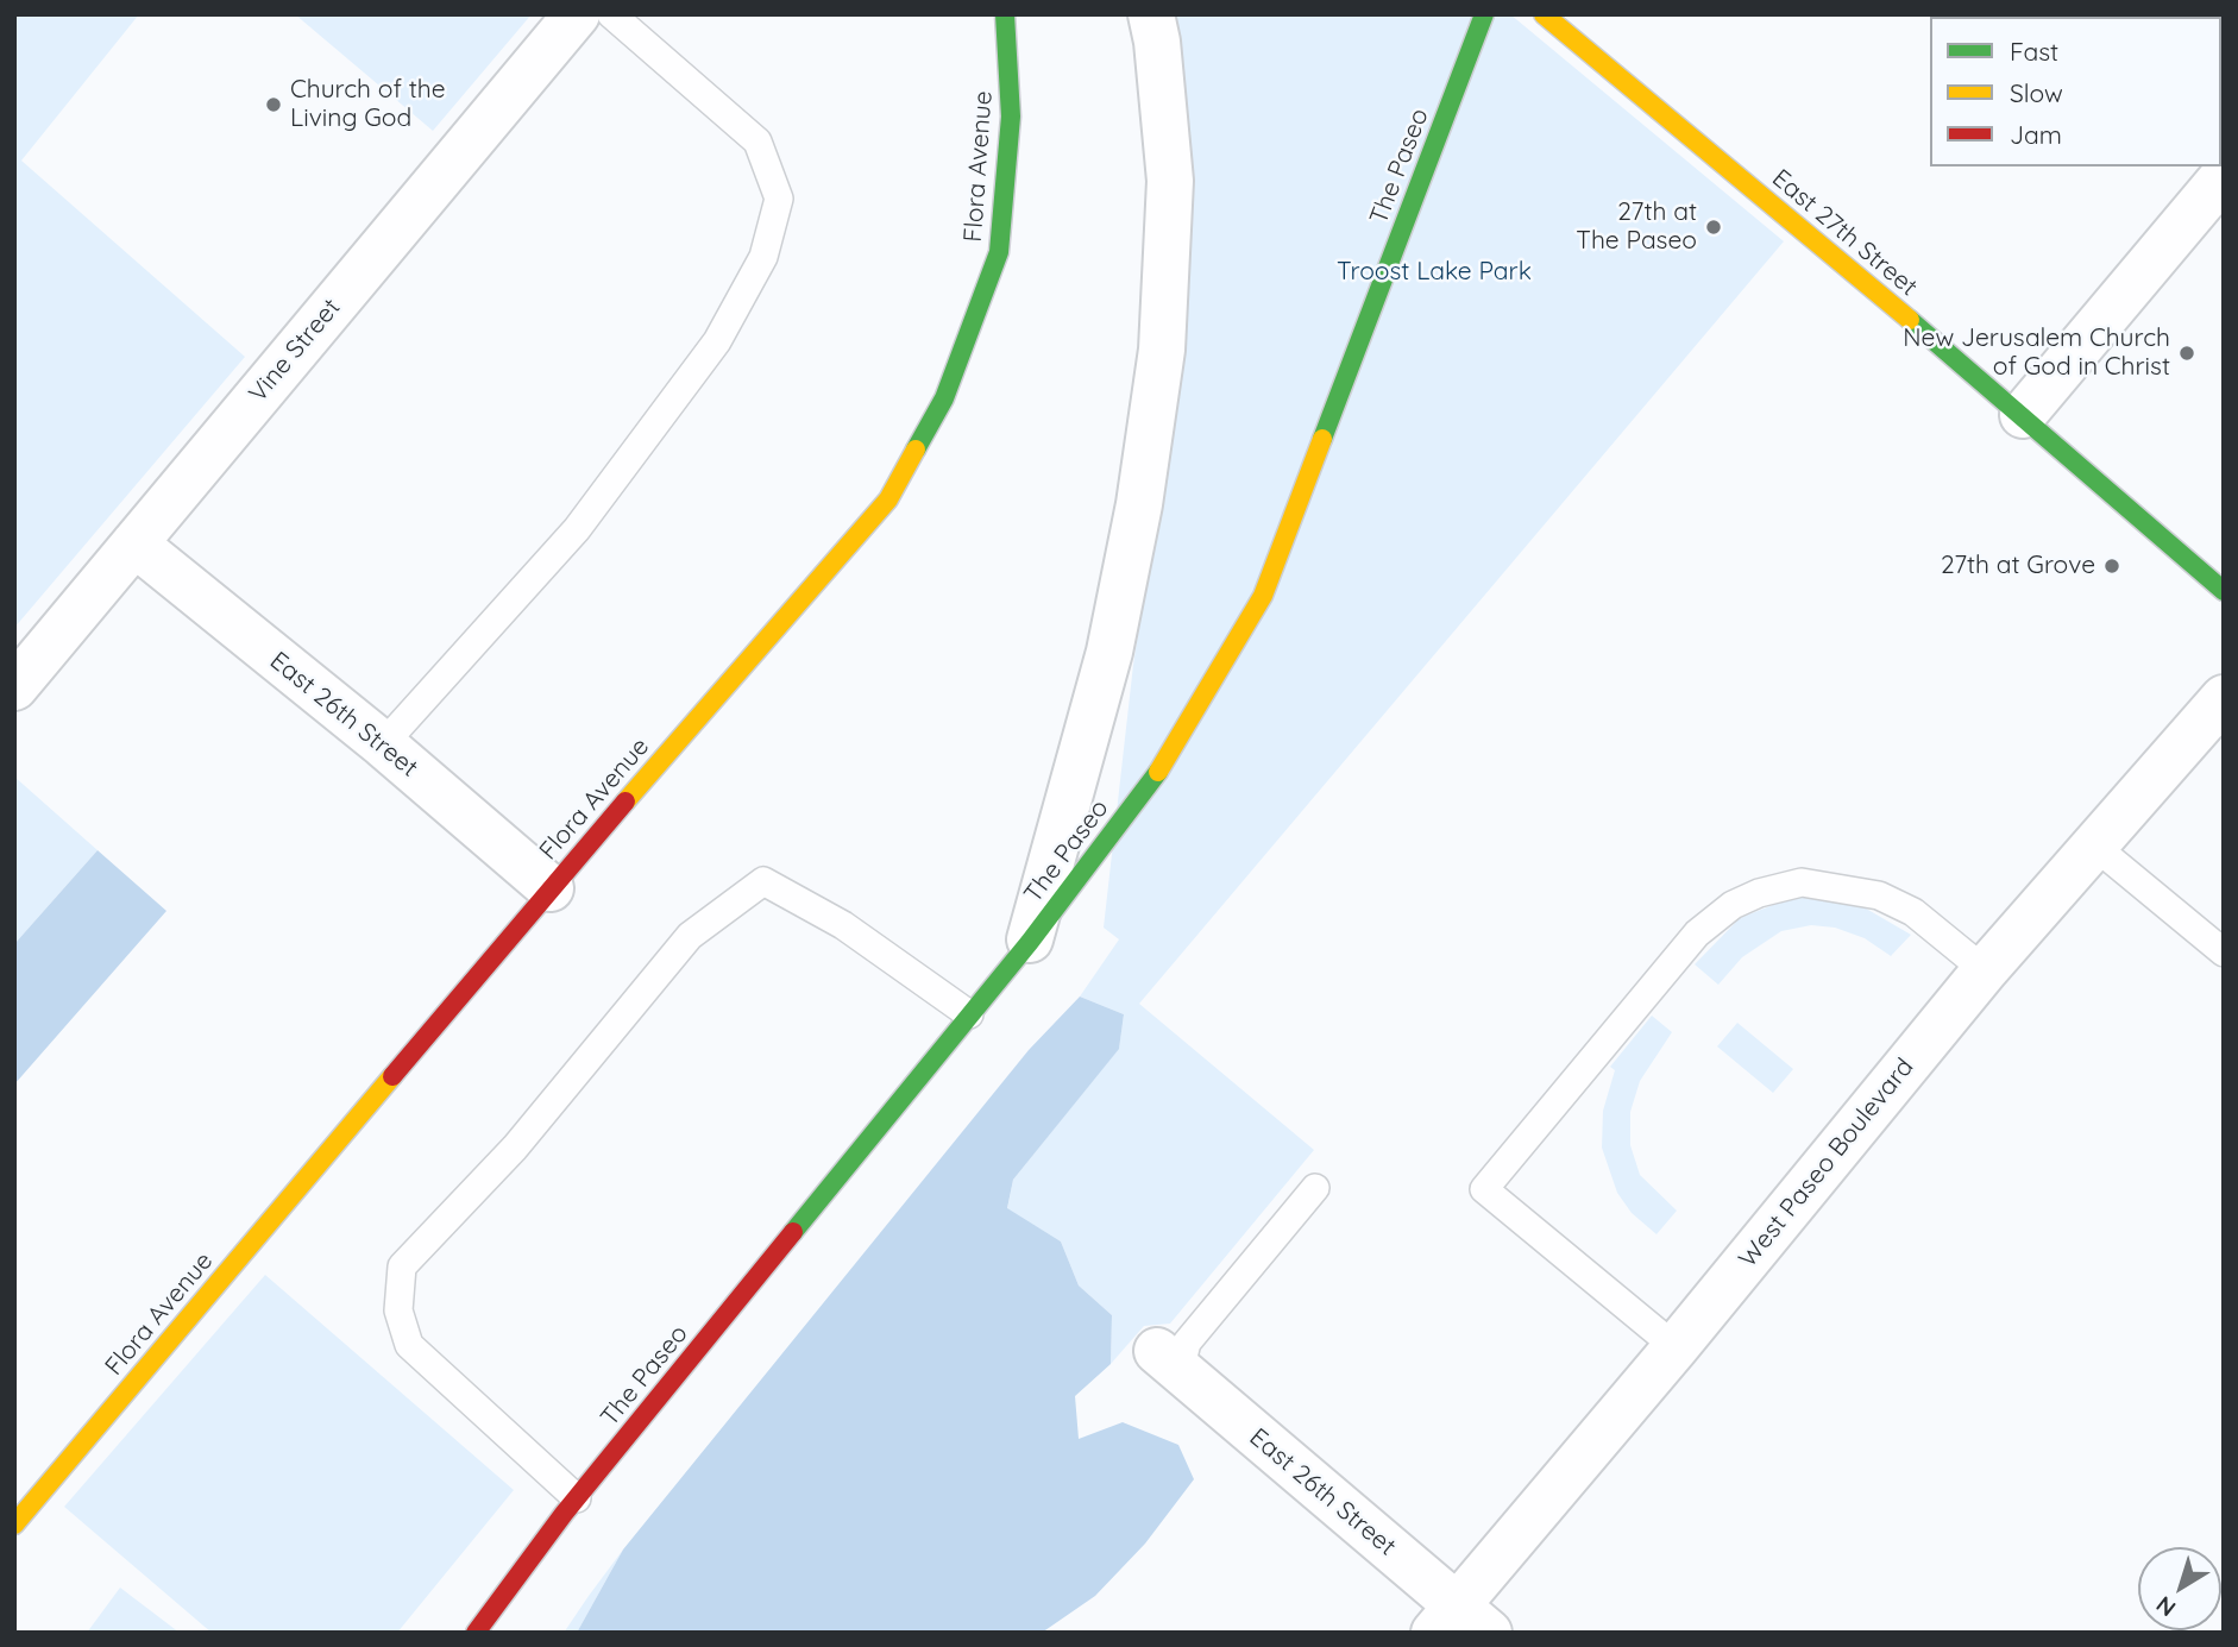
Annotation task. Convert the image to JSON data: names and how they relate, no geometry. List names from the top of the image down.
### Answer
{
  "streets": {
    "main road": ["Flora Avenue", "The Paseo", "East 27th Street"],
    "street": ["Vine Street", "East 26th Street", "West Paseo Boulevard"]
  },
  "crossings": [
    ["Flora Avenue", "East 26th Street"],
    ["Vine Street", "East 26th Street"],
    ["East 26th Street", "West Paseo Boulevard"]
  ],
  "parks": ["Troost Lake Park"],
  "places": [
    "Church of the Living God",
    "27th at The Paseo",
    "New Jerusalem Church of God in Christ",
    "27th at Grove"
  ],
  "legend": ["Fast", "Slow", "Jam"],
  "north": "bottom left"
}
